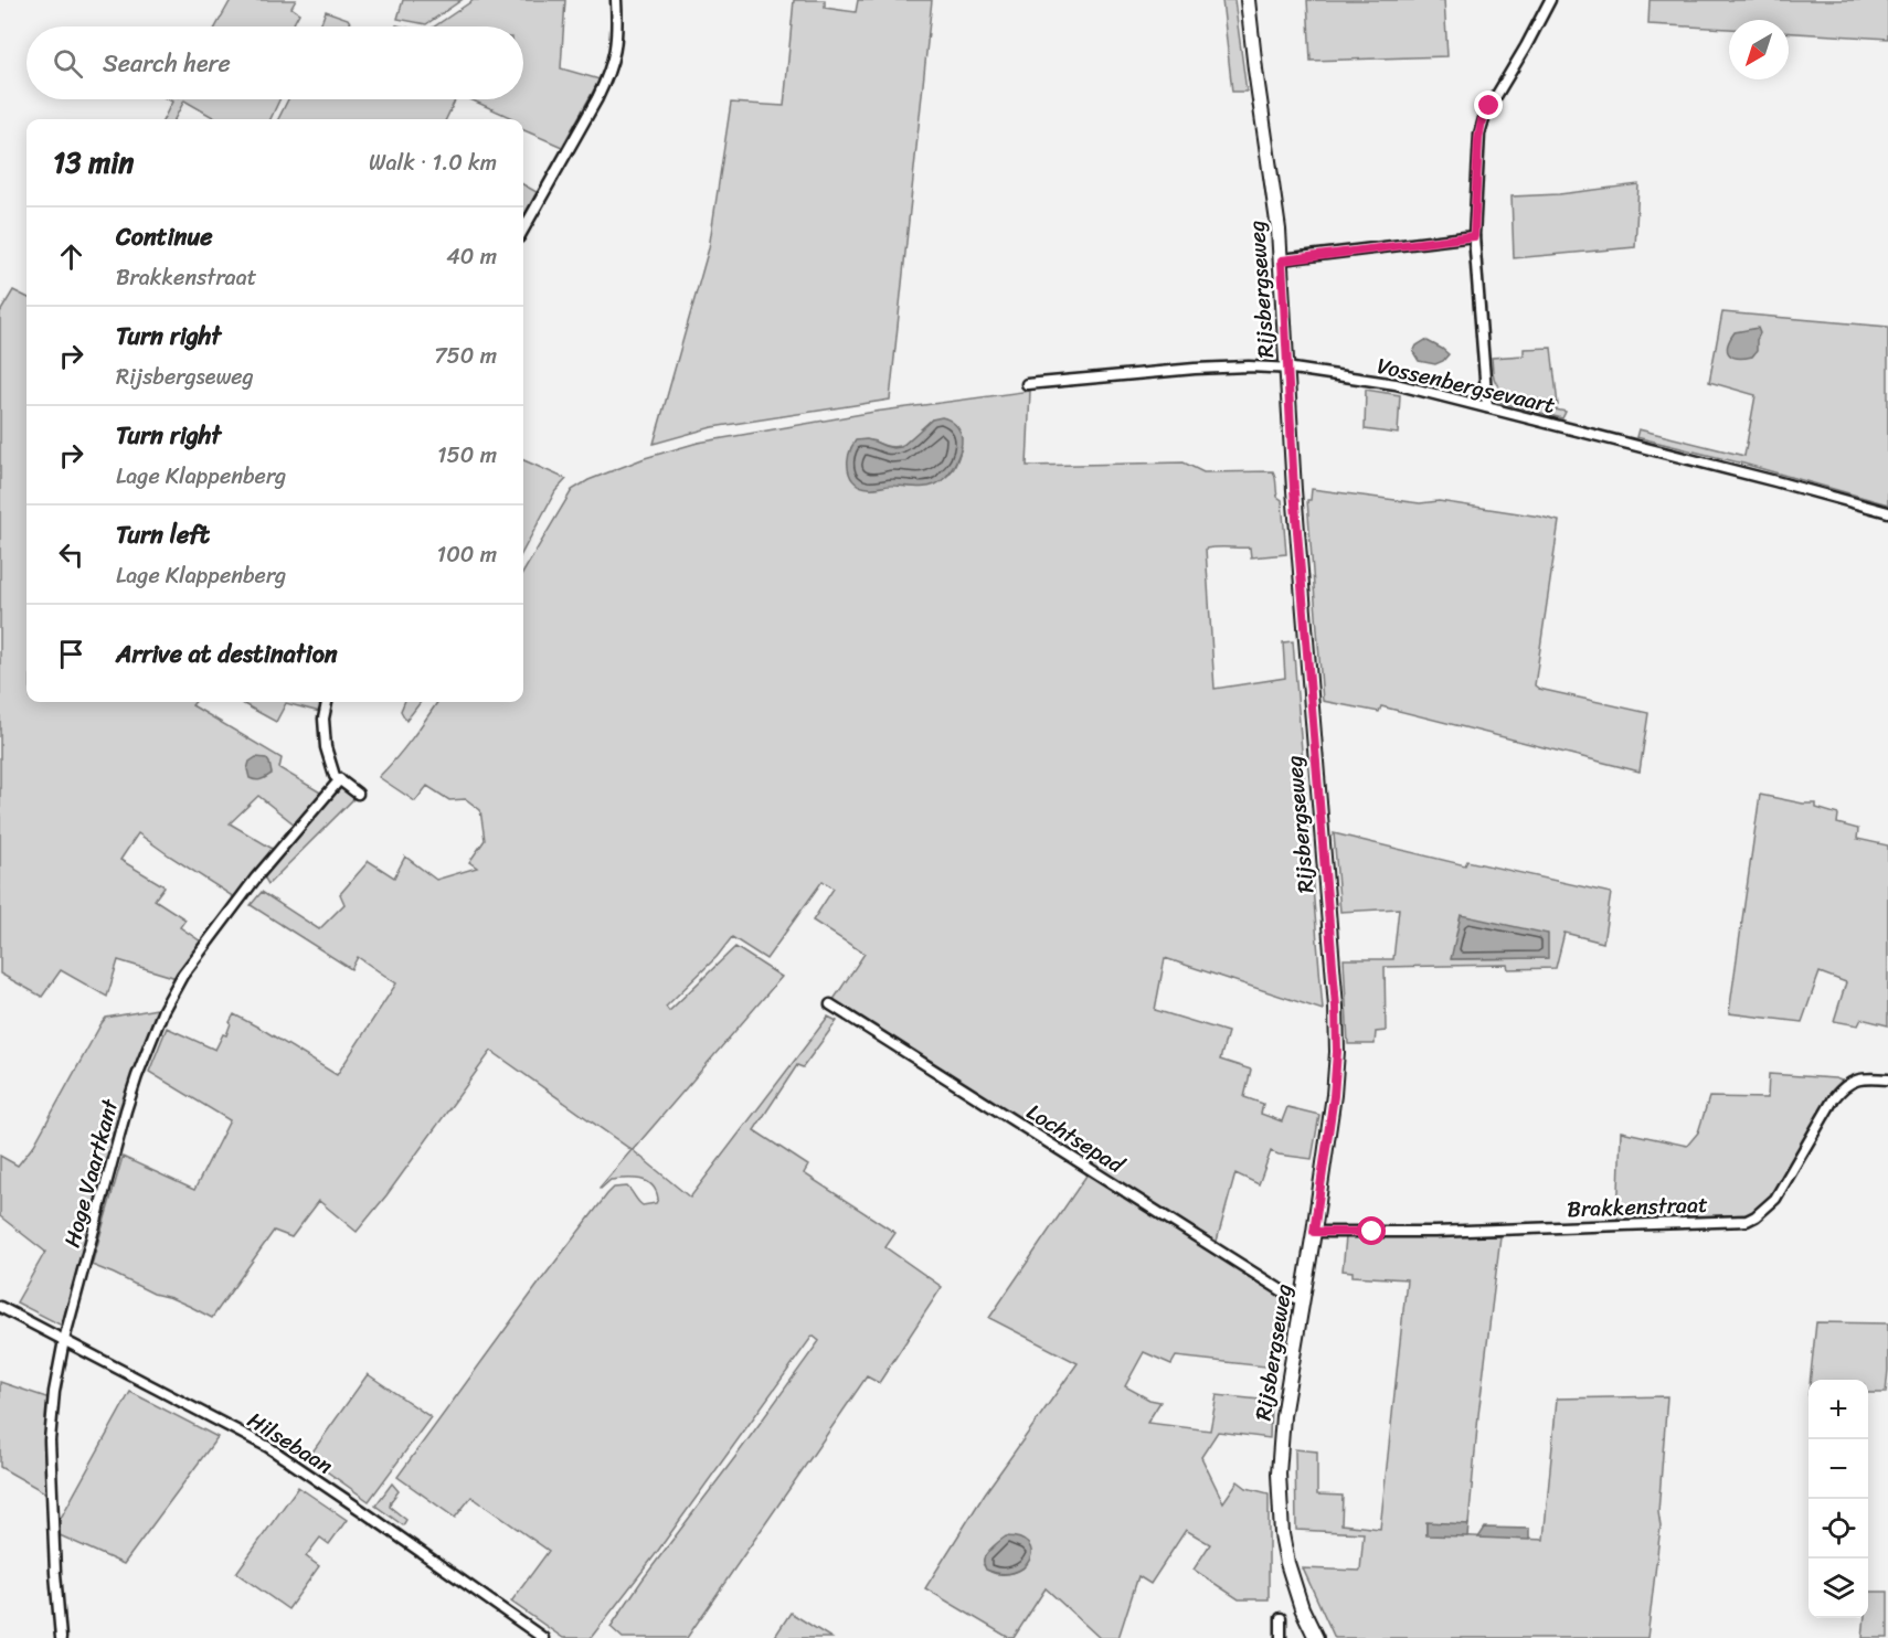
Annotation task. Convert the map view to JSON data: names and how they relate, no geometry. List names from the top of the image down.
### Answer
{
  "streets": {
    "main road": ["Rijsbergseweg"],
    "street": [
      "Vossenbergsevaart",
      "Lochtsepad",
      "Hoge Vaartkant",
      "Brakkenstraat",
      "Hilsebaan"
    ]
  },
  "crossings": [
    ["Rijsbergseweg", "Vossenbergsevaart"],
    ["Rijsbergseweg", "Lochtsepad"],
    ["Rijsbergseweg", "Brakkenstraat"],
    ["Hoge Vaartkant", "Hilsebaan"]
  ],
  "north": "bottom left",
  "page": {
    "search": "Search here",
    "heading": ["13 min", "Walk · 1.0 km"],
    "list": [
      ["Continue", "Brakkenstraat", "40 m"],
      ["Turn right", "Rijsbergseweg", "750 m"],
      ["Turn right", "Lage Klappenberg", "150 m"],
      ["Turn left", "Lage Klappenberg", "100 m"],
      "Arrive at destination"
    ],
    "map_buttons": ["+", "−"]
  }
}
